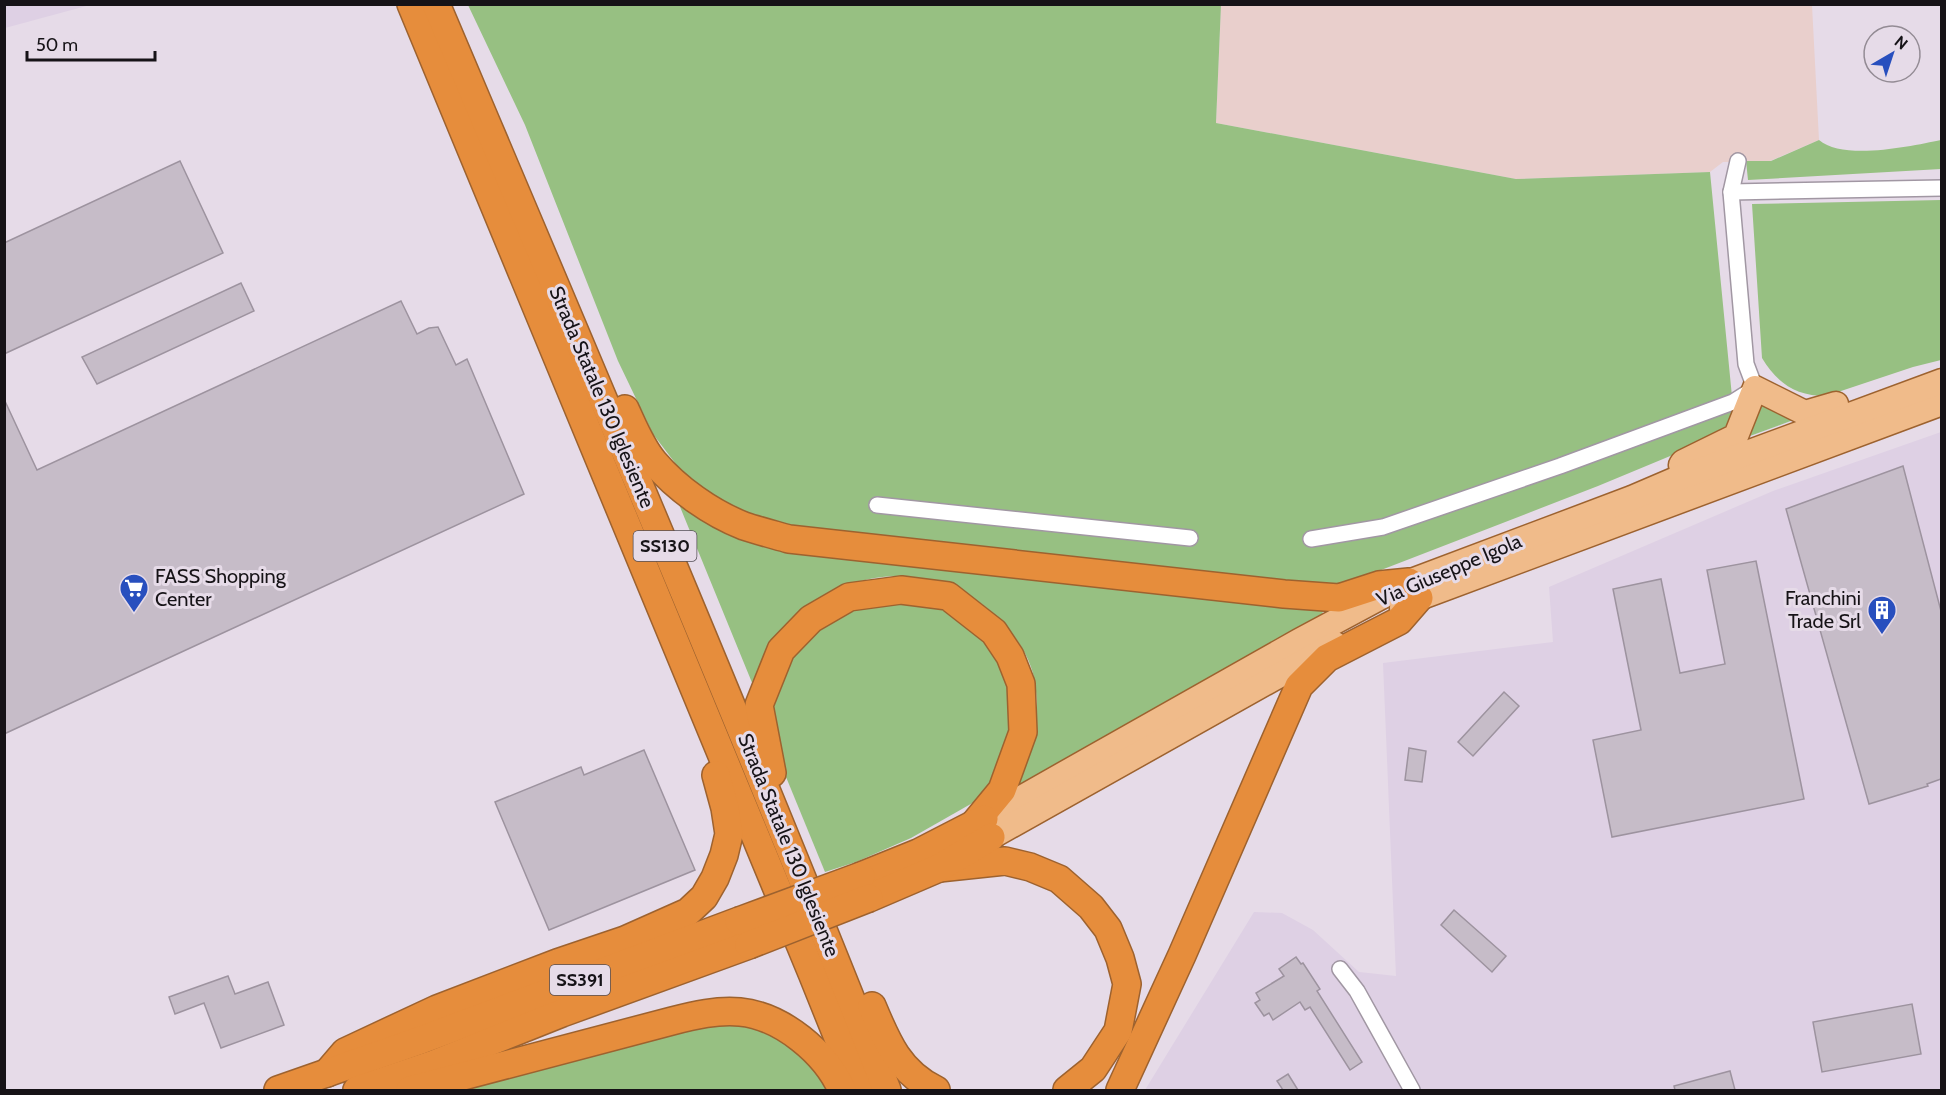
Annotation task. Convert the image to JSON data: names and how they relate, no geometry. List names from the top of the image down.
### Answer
{
  "streets": {
    "highway": ["Strada Statale 130 Iglesiente", "SS130", "SS391"],
    "main road": ["Via Giuseppe Igola"]
  },
  "crossings": [
    ["Via Giuseppe Igola", "SS391"]
  ],
  "places": {
    "supermarket": ["FASS Shopping Center"],
    "building": ["Franchini Trade Srl"]
  },
  "scale_bar": "50 m",
  "north": "top right"
}
